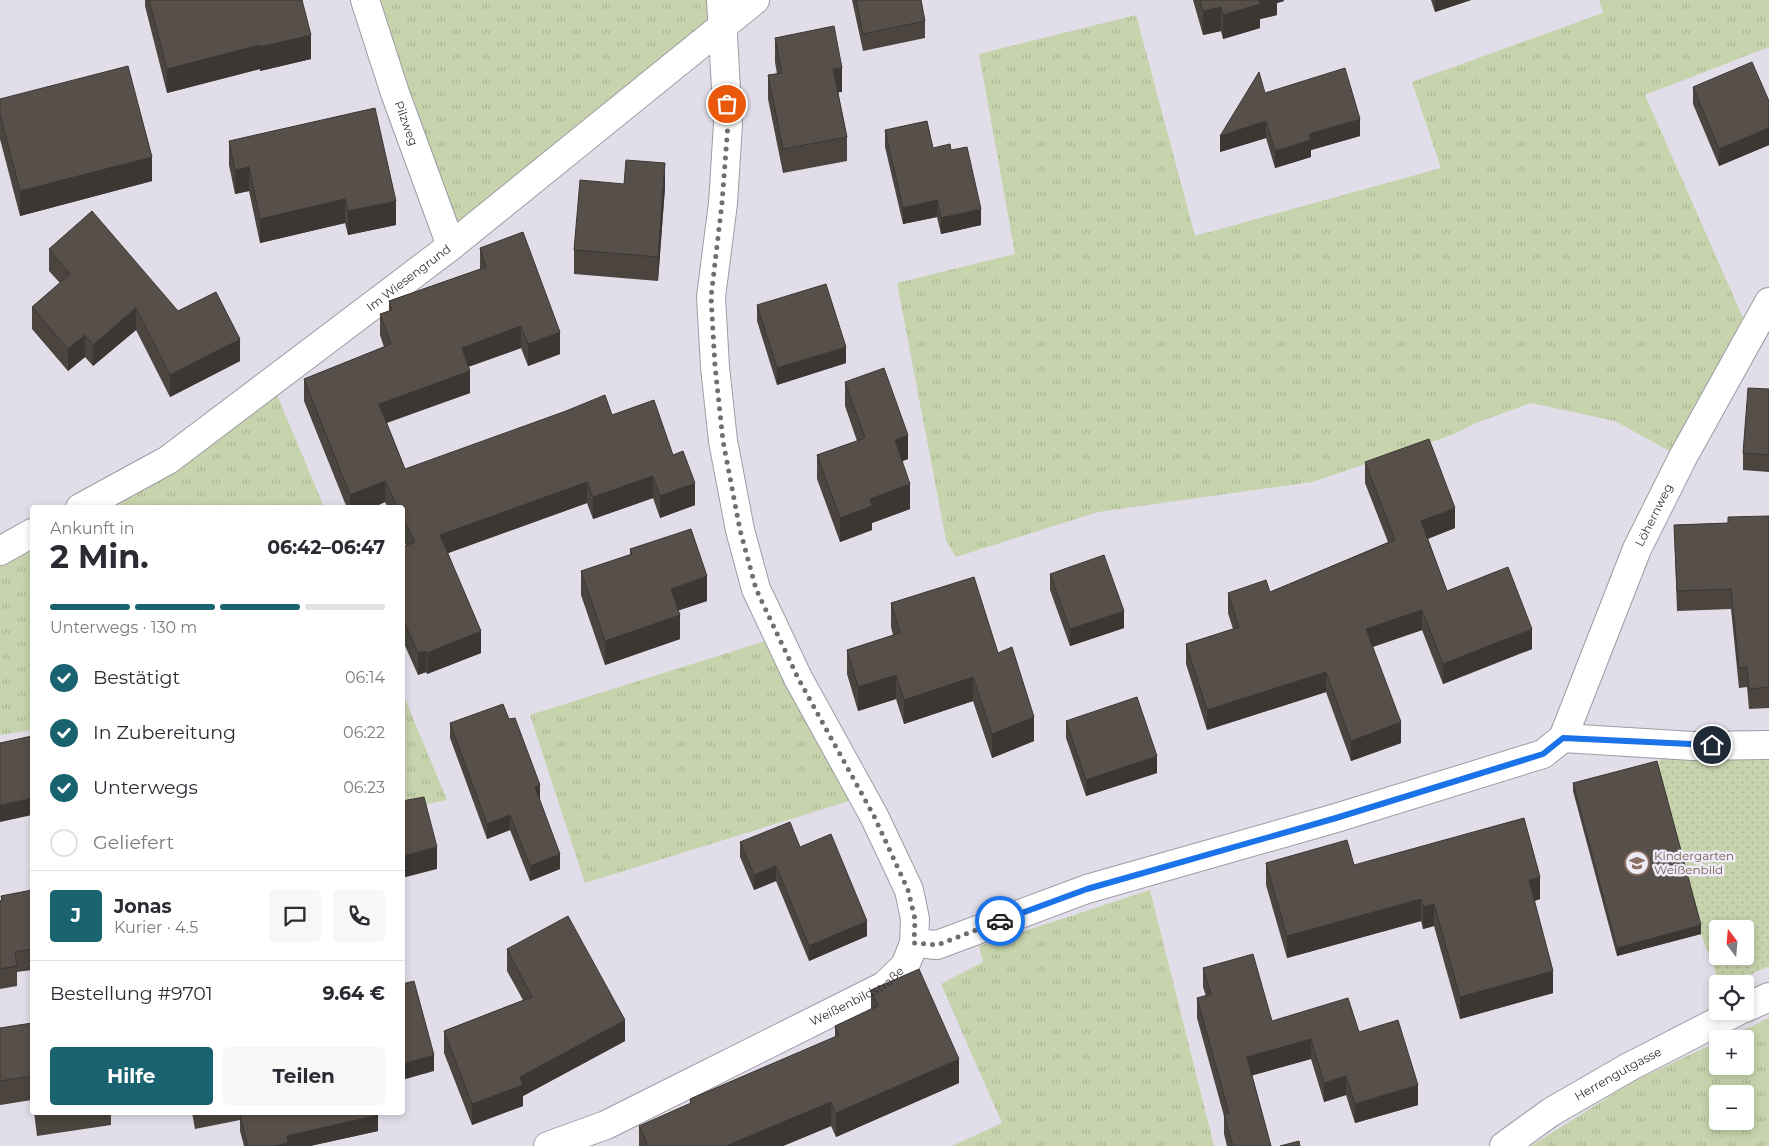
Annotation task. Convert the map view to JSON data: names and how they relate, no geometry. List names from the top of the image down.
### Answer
{
  "streets": {
    "street": [
      "Pilzweg",
      "Im Wiesengrund",
      "Löhernweg",
      "Weißenbildstraße",
      "Herrengutgasse"
    ]
  },
  "crossings": [
    ["Pilzweg", "Im Wiesengrund"],
    ["Im Wiesengrund", "Weißenbildstraße"]
  ],
  "places": {
    "school or university": ["Kindergarten Weißenbild"]
  },
  "north": "top",
  "page": {
    "heading": ["2 Min.", "Ankunft in", "06:42–06:47"],
    "panel": [
      "Jonas",
      "Kurier · 4.5",
      "Bestellung #9701",
      "9.64 €"
    ],
    "bar": "Unterwegs · 130 m",
    "list": [
      ["Bestätigt", "06:14"],
      ["In Zubereitung", "06:22"],
      ["Unterwegs", "06:23"],
      "Geliefert"
    ],
    "round": "J",
    "map_buttons": ["+", "−"],
    "buttons": ["Hilfe", "Teilen"]
  }
}
